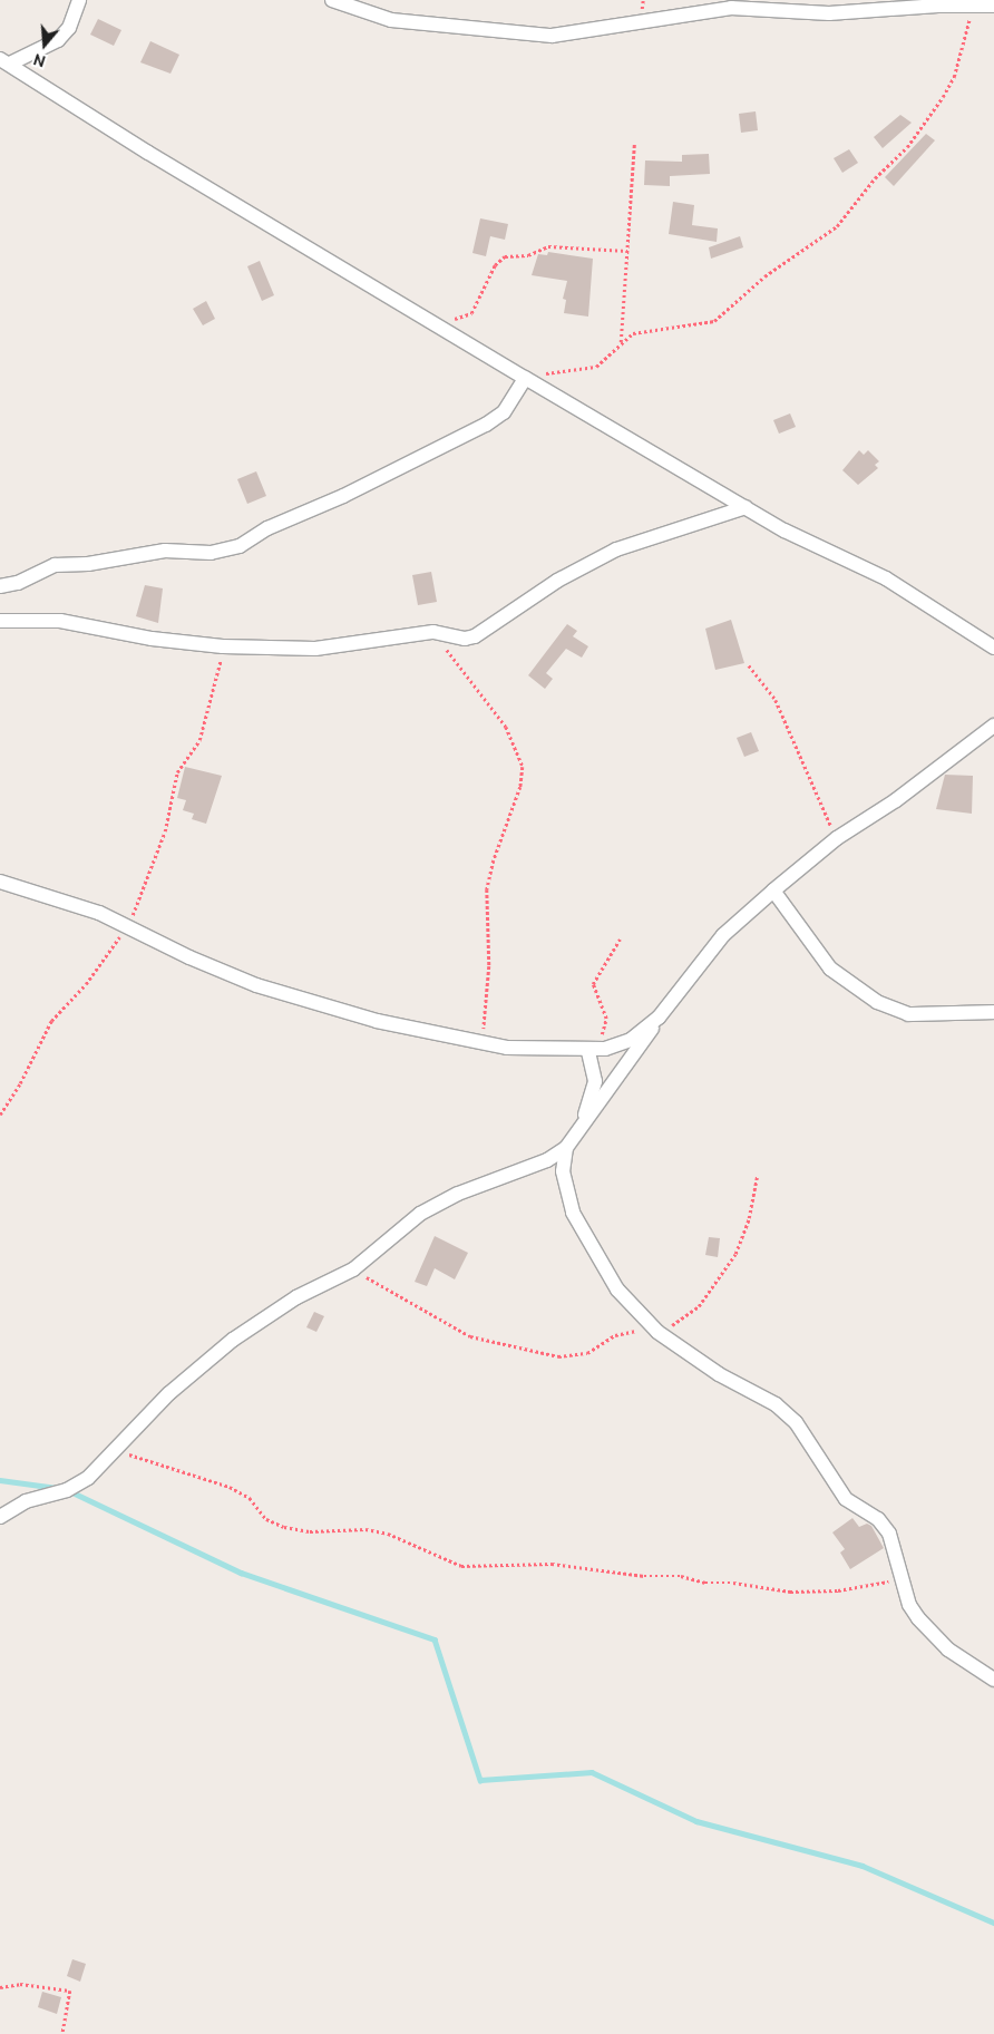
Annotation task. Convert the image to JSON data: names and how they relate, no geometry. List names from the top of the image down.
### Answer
{
  "north": "bottom"
}
